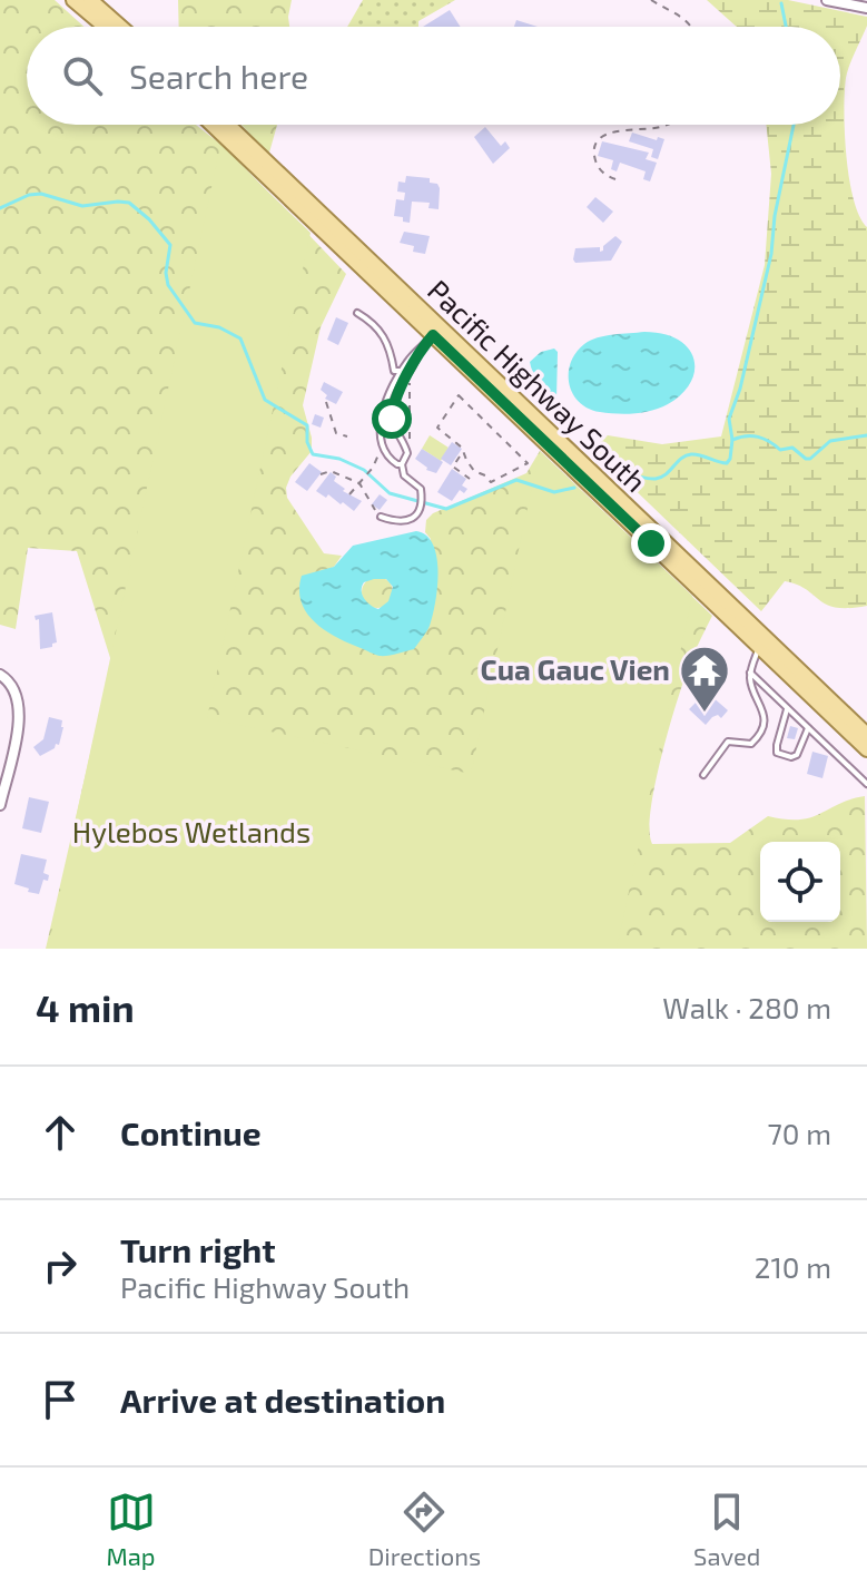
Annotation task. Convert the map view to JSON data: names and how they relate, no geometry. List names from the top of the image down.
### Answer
{
  "streets": {
    "main road": ["Pacific Highway South"]
  },
  "parks": ["Hylebos Wetlands"],
  "places": {
    "temple": ["Cua Gauc Vien"]
  },
  "page": {
    "search": "Search here",
    "heading": ["4 min", "Walk · 280 m"],
    "list": [
      ["Continue", "70 m"],
      ["Turn right", "Pacific Highway South", "210 m"],
      "Arrive at destination"
    ],
    "nav": ["Map", "Directions", "Saved"]
  }
}
